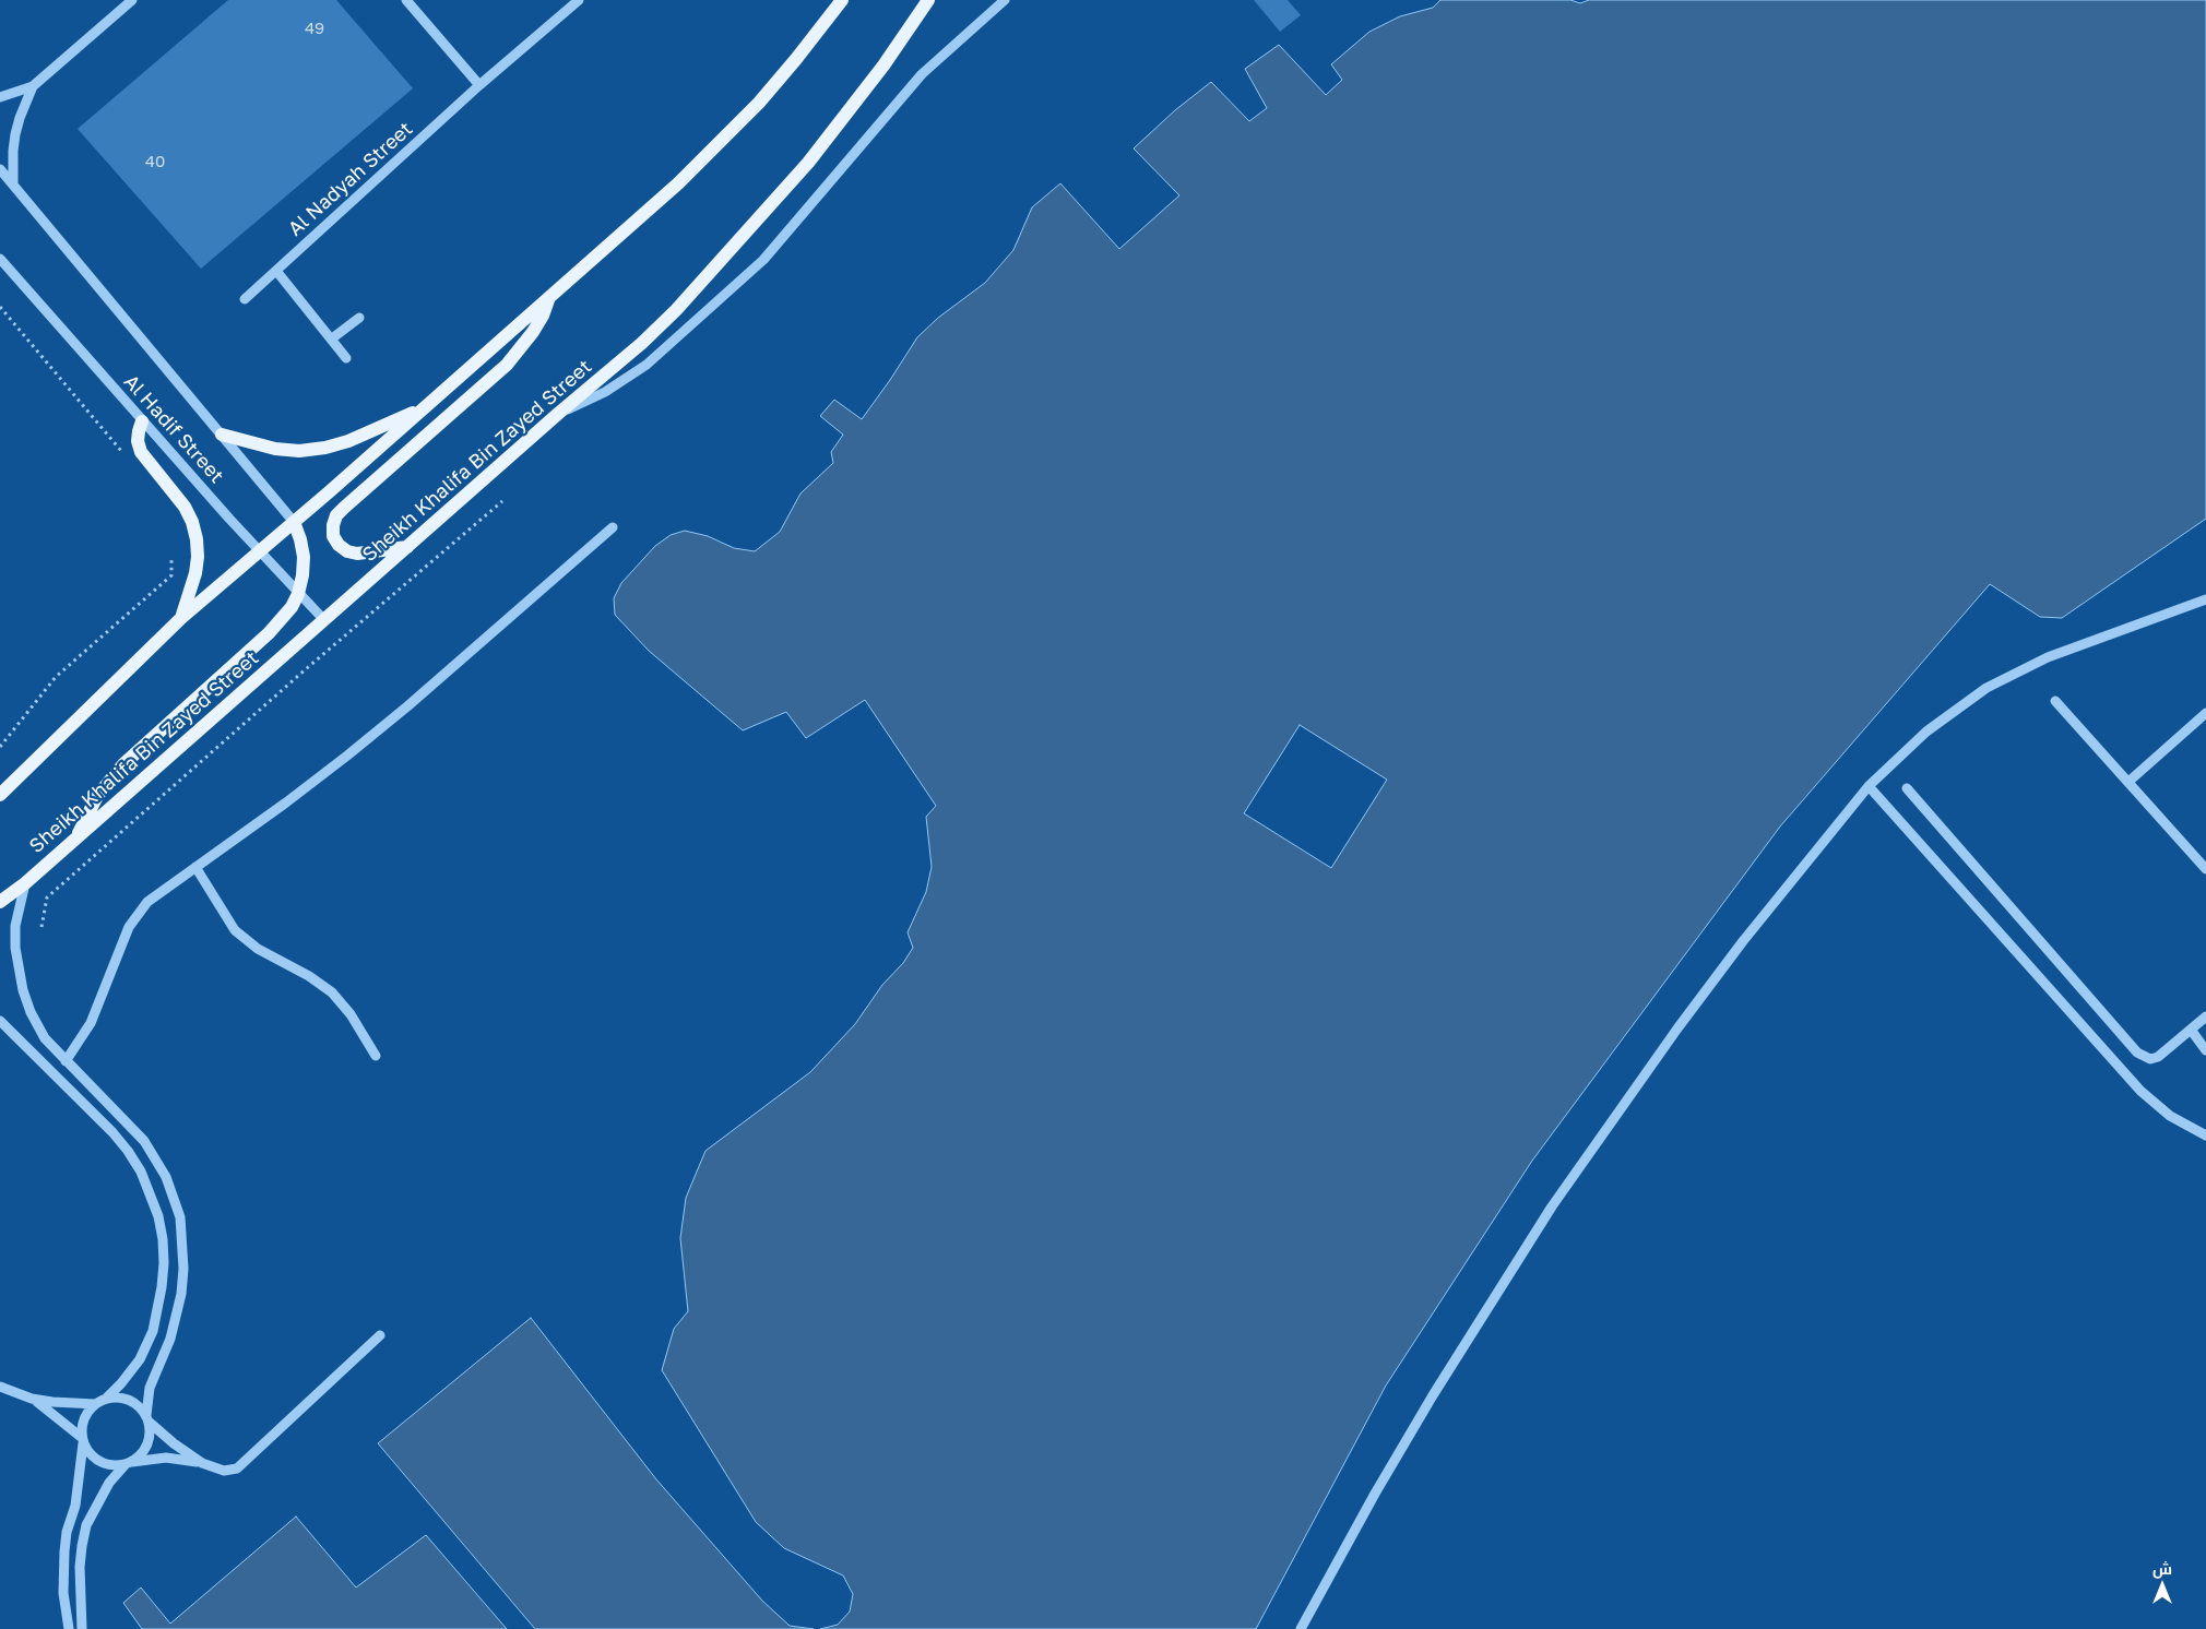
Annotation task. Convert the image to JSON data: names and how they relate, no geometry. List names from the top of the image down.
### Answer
{
  "streets": {
    "main road": ["Sheikh Khalifa Bin Zayed Street"],
    "street": ["Al Nadyah Street", "Al Hadif Street"]
  },
  "crossings": [
    ["Al Hadif Street", "Sheikh Khalifa Bin Zayed Street"]
  ],
  "house_numbers": ["49", "40"],
  "north": "top"
}
